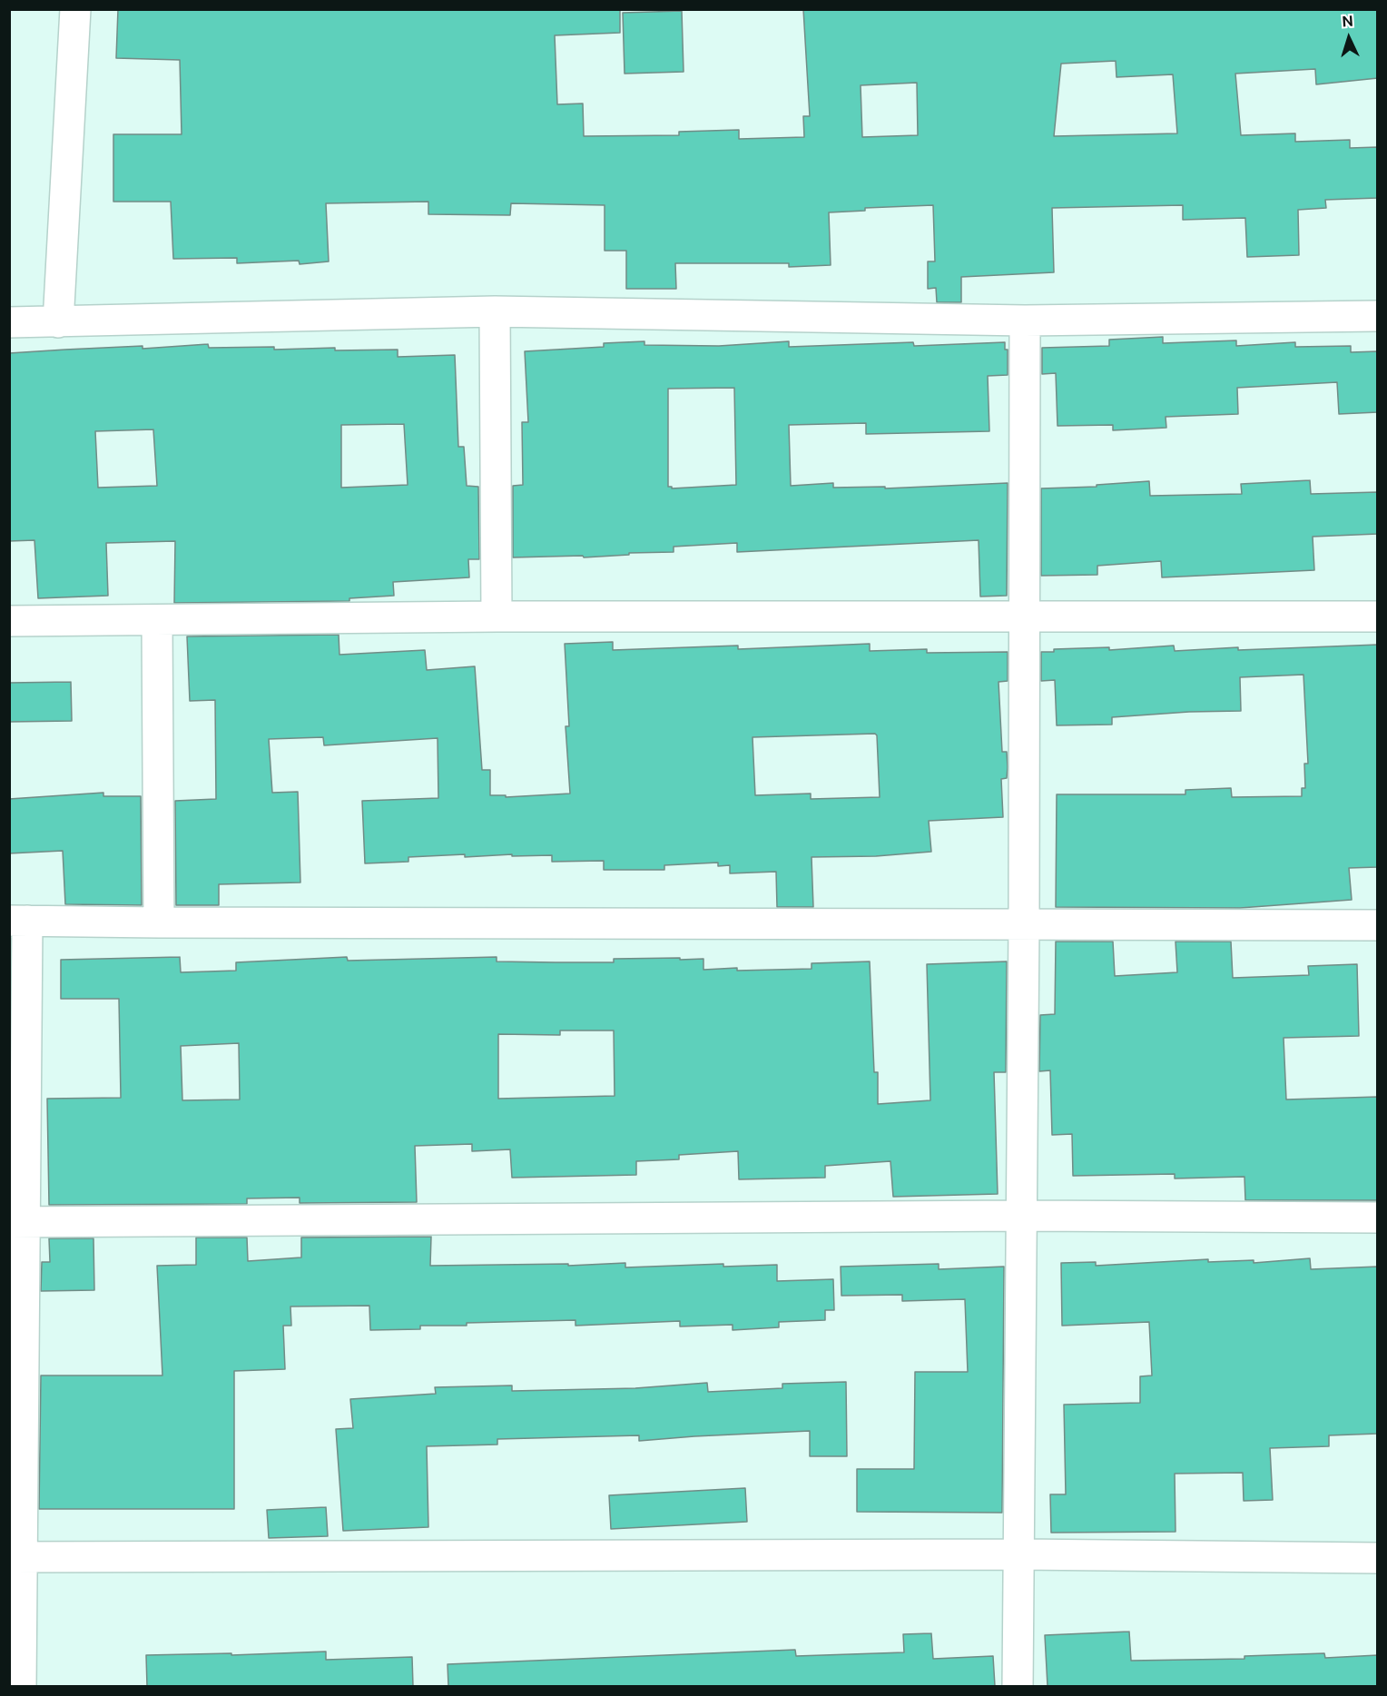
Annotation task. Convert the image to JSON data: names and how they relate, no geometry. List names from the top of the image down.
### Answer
{
  "north": "top"
}
